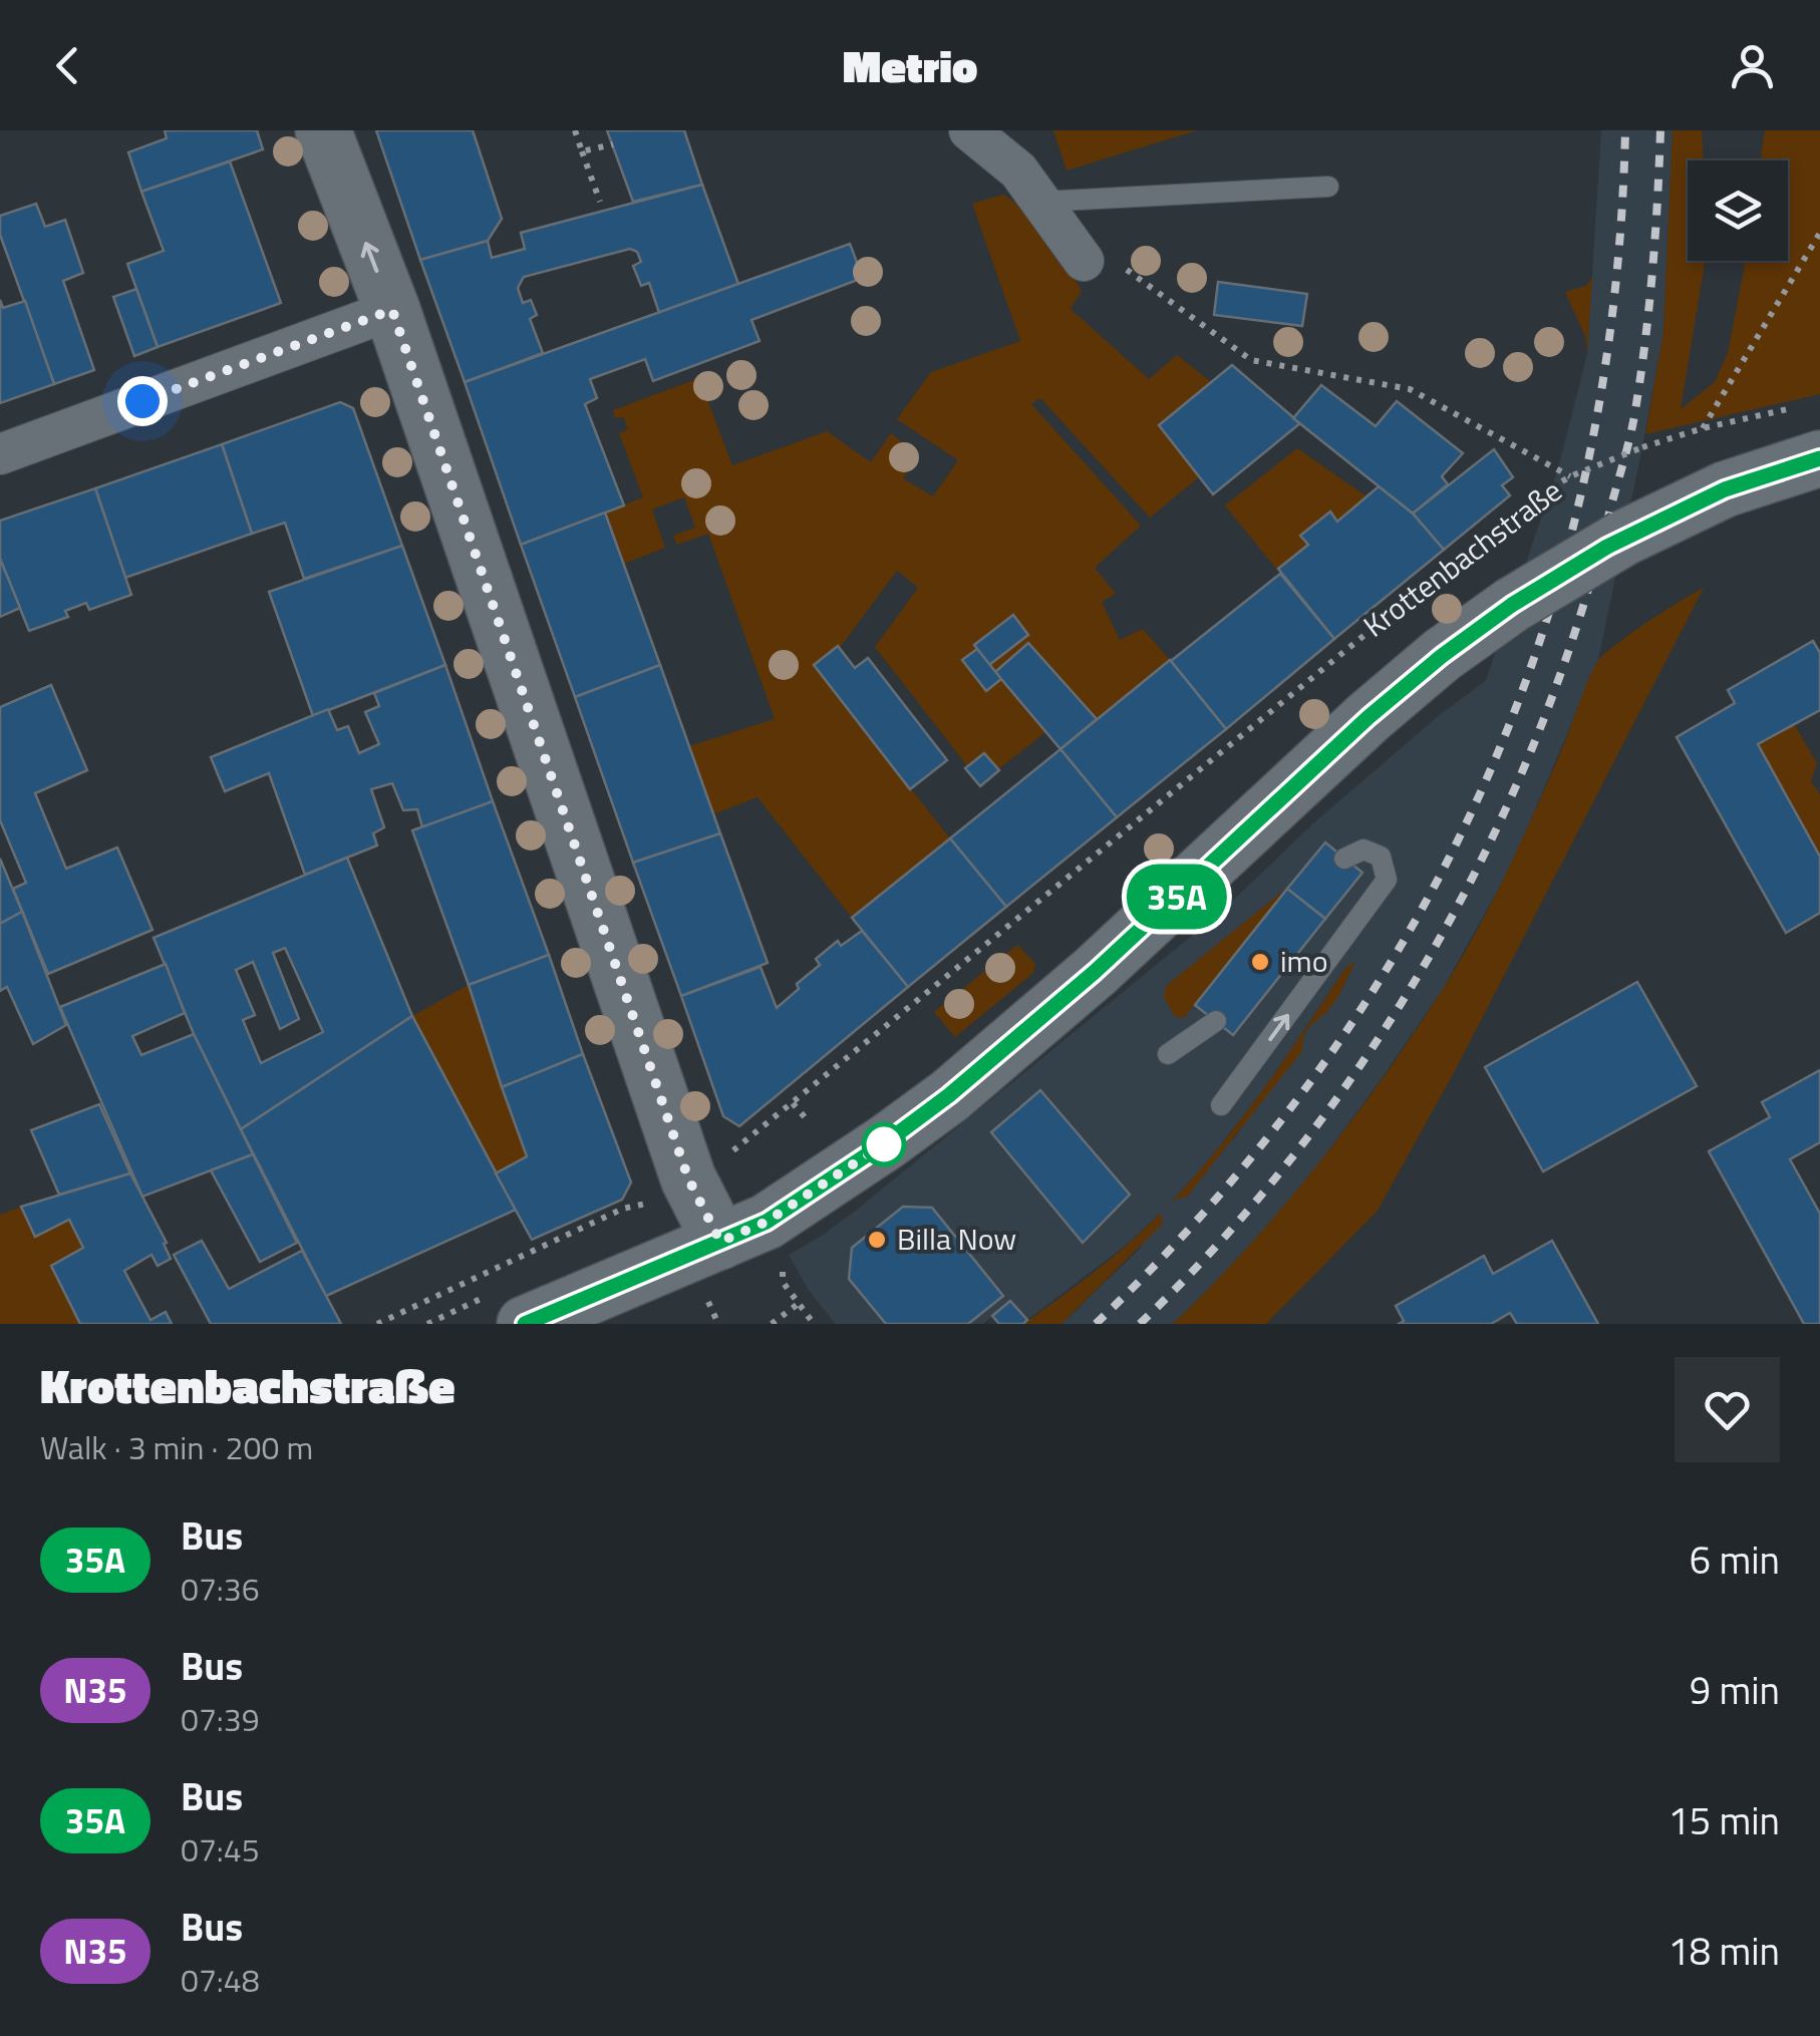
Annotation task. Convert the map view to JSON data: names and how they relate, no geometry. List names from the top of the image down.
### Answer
{
  "streets": {
    "path": ["Krottenbachstraße"]
  },
  "places": ["imo", "Billa Now"],
  "lines": ["bus line 35A"],
  "page": {
    "header": "Metrio",
    "on_map": "35A",
    "heading": ["Krottenbachstraße", "Walk · 3 min · 200 m"],
    "list": [
      {
        "mark": "35A",
        "name": "Bus",
        "note": "07:36",
        "value": "6 min"
      },
      {
        "mark": "N35",
        "name": "Bus",
        "note": "07:39",
        "value": "9 min"
      },
      {
        "mark": "35A",
        "name": "Bus",
        "note": "07:45",
        "value": "15 min"
      },
      {
        "mark": "N35",
        "name": "Bus",
        "note": "07:48",
        "value": "18 min"
      }
    ]
  }
}
